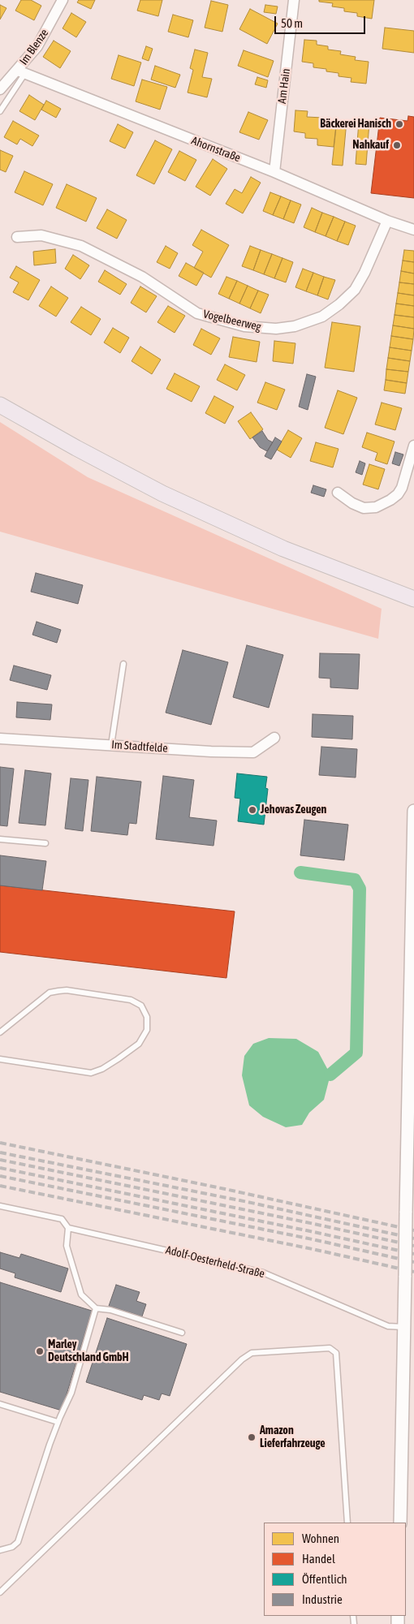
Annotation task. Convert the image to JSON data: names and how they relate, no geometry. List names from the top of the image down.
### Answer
{
  "streets": {
    "street": [
      "Im Blenze",
      "Am Hain",
      "Ahornstraße",
      "Vogelbeerweg",
      "Im Stadtfelde"
    ],
    "lane": ["Adolf-Oesterheld-Straße"]
  },
  "crossings": [
    ["Im Blenze", "Ahornstraße"],
    ["Am Hain", "Ahornstraße"],
    ["Ahornstraße", "Vogelbeerweg"]
  ],
  "places": [
    "Bäckerei Hanisch",
    "Nahkauf",
    "Jehovas Zeugen",
    "Marley Deutschland GmbH",
    "Amazon Lieferfahrzeuge"
  ],
  "legend": [
    "Wohnen",
    "Handel",
    "Öffentlich",
    "Industrie"
  ],
  "scale_bar": "50 m"
}
